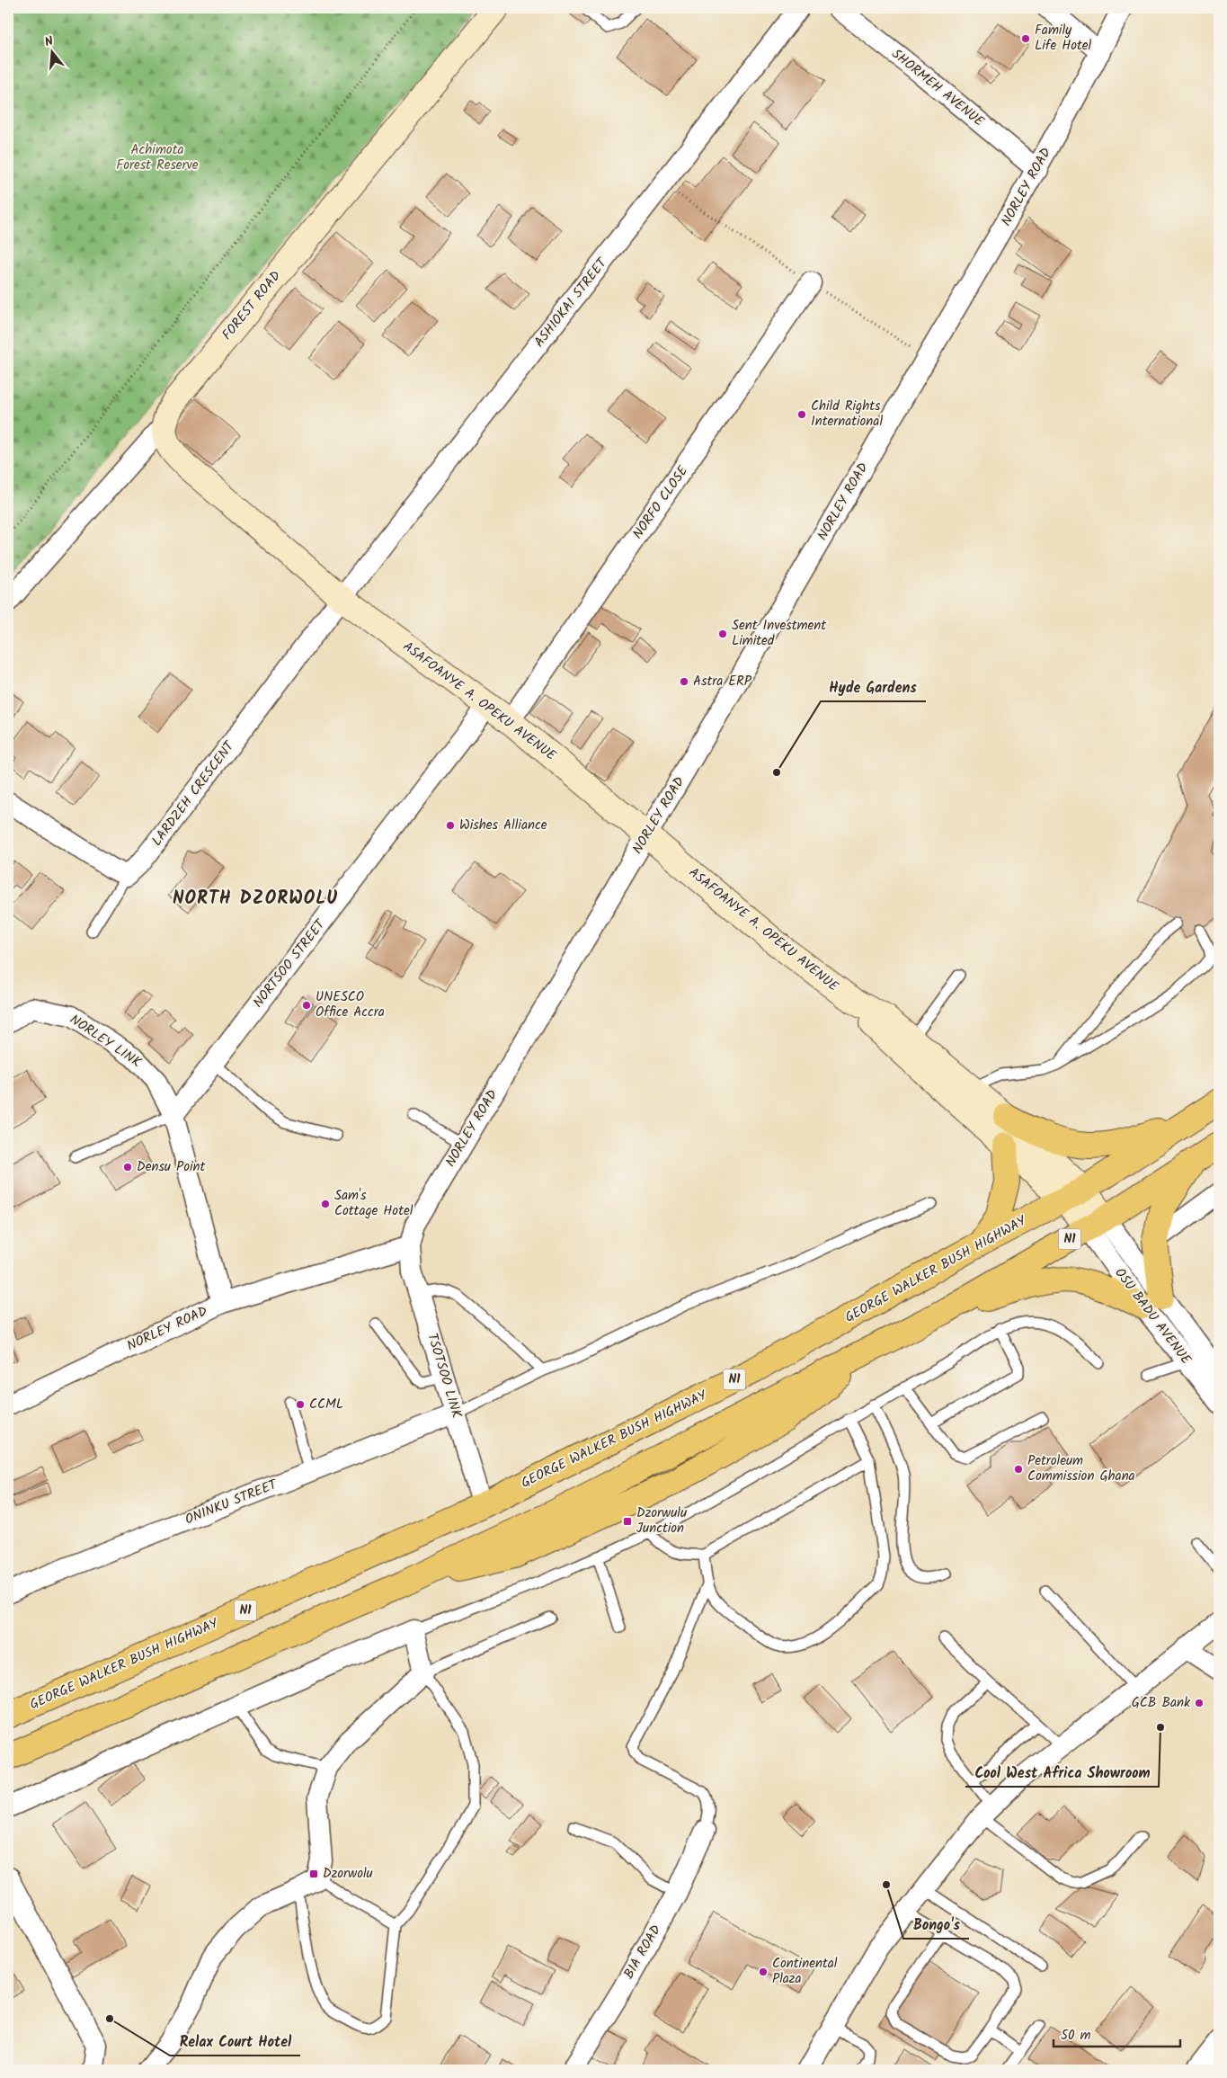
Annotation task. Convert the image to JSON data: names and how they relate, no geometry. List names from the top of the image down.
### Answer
{
  "streets": {
    "highway": ["N1", "GEORGE WALKER BUSH HIGHWAY"],
    "main road": ["FOREST ROAD", "ASAFOANYE A. OPEKU AVENUE"],
    "street": [
      "SHORMEH AVENUE",
      "NORLEY ROAD",
      "ASHIOKAI STREET",
      "NORFO CLOSE",
      "LARDZEH CRESCENT",
      "NORTSOO STREET",
      "NORLEY LINK",
      "OSU BADU AVENUE",
      "TSOTSOO LINK",
      "ONINKU STREET",
      "BIA ROAD"
    ]
  },
  "crossings": [
    ["SHORMEH AVENUE", "NORLEY ROAD"],
    ["NORLEY ROAD", "ASAFOANYE A. OPEKU AVENUE"],
    ["NORLEY ROAD", "NORLEY LINK"],
    ["NORLEY ROAD", "TSOTSOO LINK"],
    ["ASHIOKAI STREET", "ASAFOANYE A. OPEKU AVENUE"],
    ["ASHIOKAI STREET", "LARDZEH CRESCENT"],
    ["FOREST ROAD", "ASAFOANYE A. OPEKU AVENUE"],
    ["NORFO CLOSE", "ASAFOANYE A. OPEKU AVENUE"],
    ["ASAFOANYE A. OPEKU AVENUE", "LARDZEH CRESCENT"],
    ["ASAFOANYE A. OPEKU AVENUE", "NORTSOO STREET"],
    ["ASAFOANYE A. OPEKU AVENUE", "GEORGE WALKER BUSH HIGHWAY"],
    ["NORTSOO STREET", "NORLEY LINK"],
    ["N1", "OSU BADU AVENUE"],
    ["GEORGE WALKER BUSH HIGHWAY", "TSOTSOO LINK"],
    ["TSOTSOO LINK", "ONINKU STREET"]
  ],
  "districts": ["NORTH DZORWOLU"],
  "parks": ["Achimota Forest Reserve"],
  "places": {
    "other": [
      "Family Life Hotel",
      "Child Rights International",
      "Sent Investment Limited",
      "Astra ERP",
      "Hyde Gardens",
      "Wishes Alliance",
      "UNESCO Office Accra",
      "Densu Point",
      "Sam's Cottage Hotel",
      "CCML",
      "Petroleum Commission Ghana",
      "GCB Bank",
      "Cool West Africa Showroom",
      "Bongo's",
      "Continental Plaza",
      "Relax Court Hotel"
    ],
    "transit": ["Dzorwulu Junction", "Dzorwolu"]
  },
  "scale_bar": "50 m",
  "north": "top"
}
